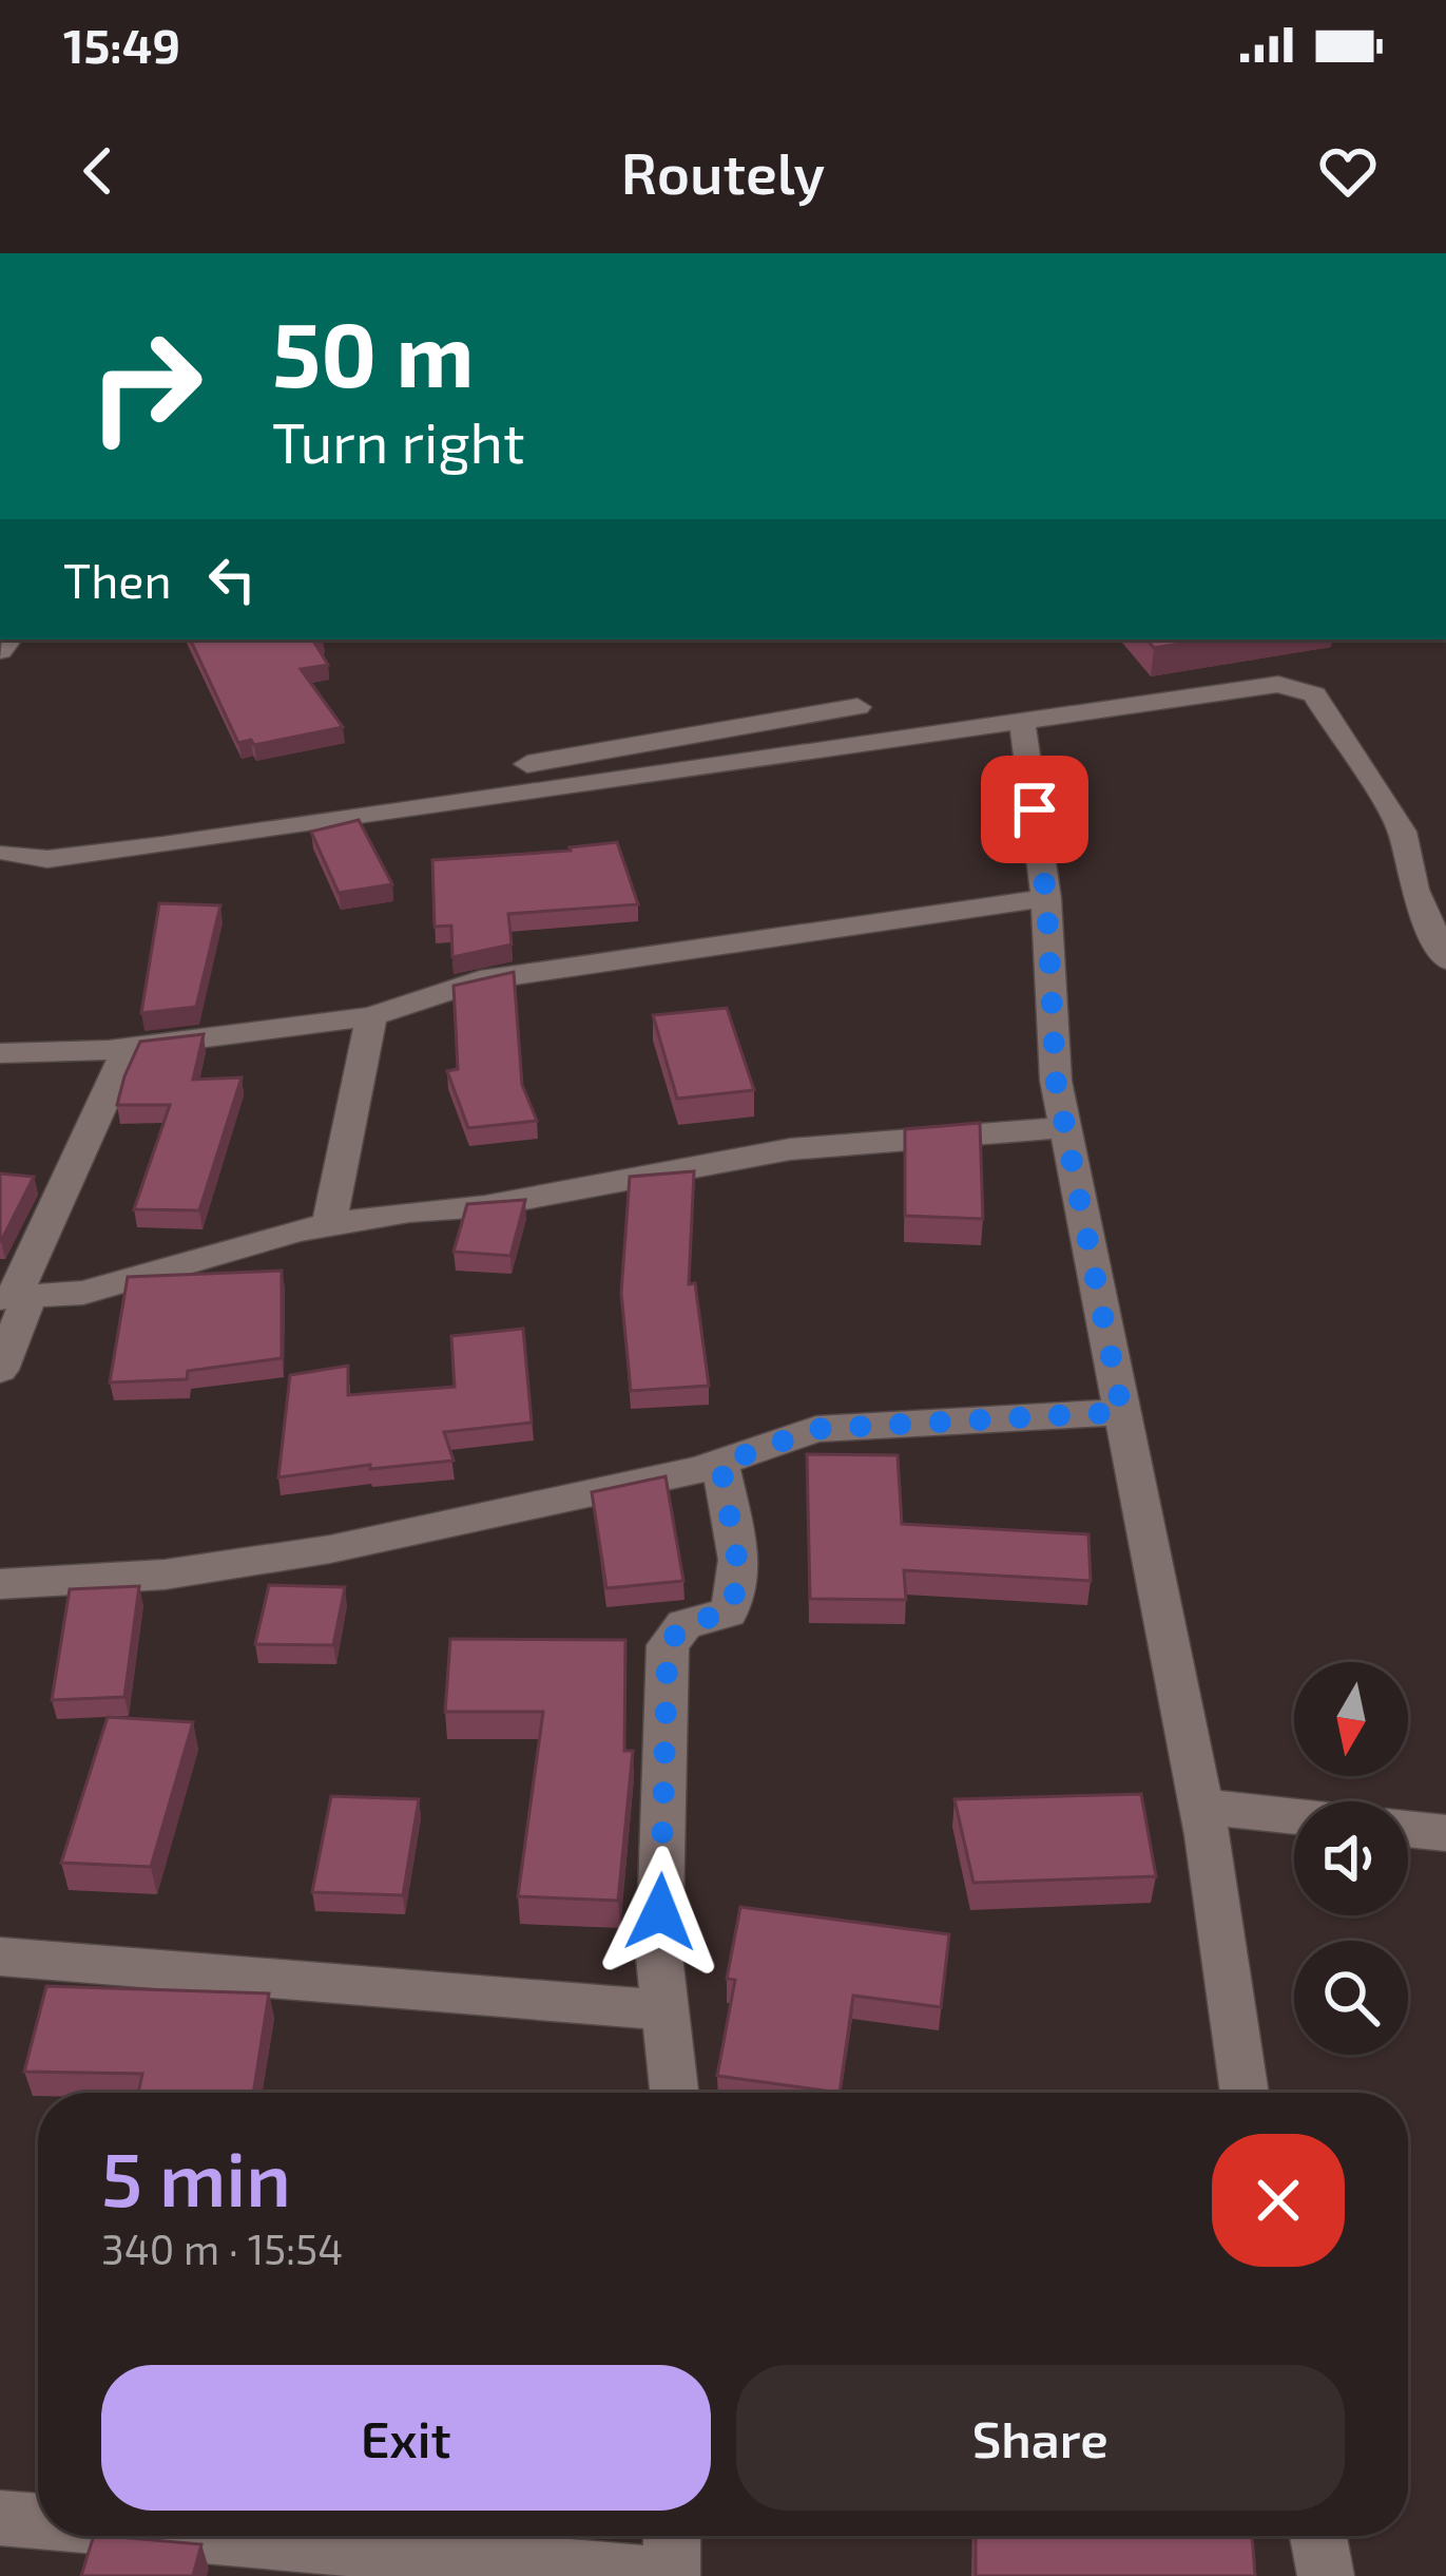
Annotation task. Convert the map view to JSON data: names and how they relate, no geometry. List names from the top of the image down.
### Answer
{
  "north": "bottom",
  "page": {
    "status": "15:49",
    "header": "Routely",
    "turn": ["50 m", "Turn right"],
    "then": "Then",
    "heading": ["5 min", "340 m · 15:54"],
    "buttons": ["Exit", "Share"]
  }
}
